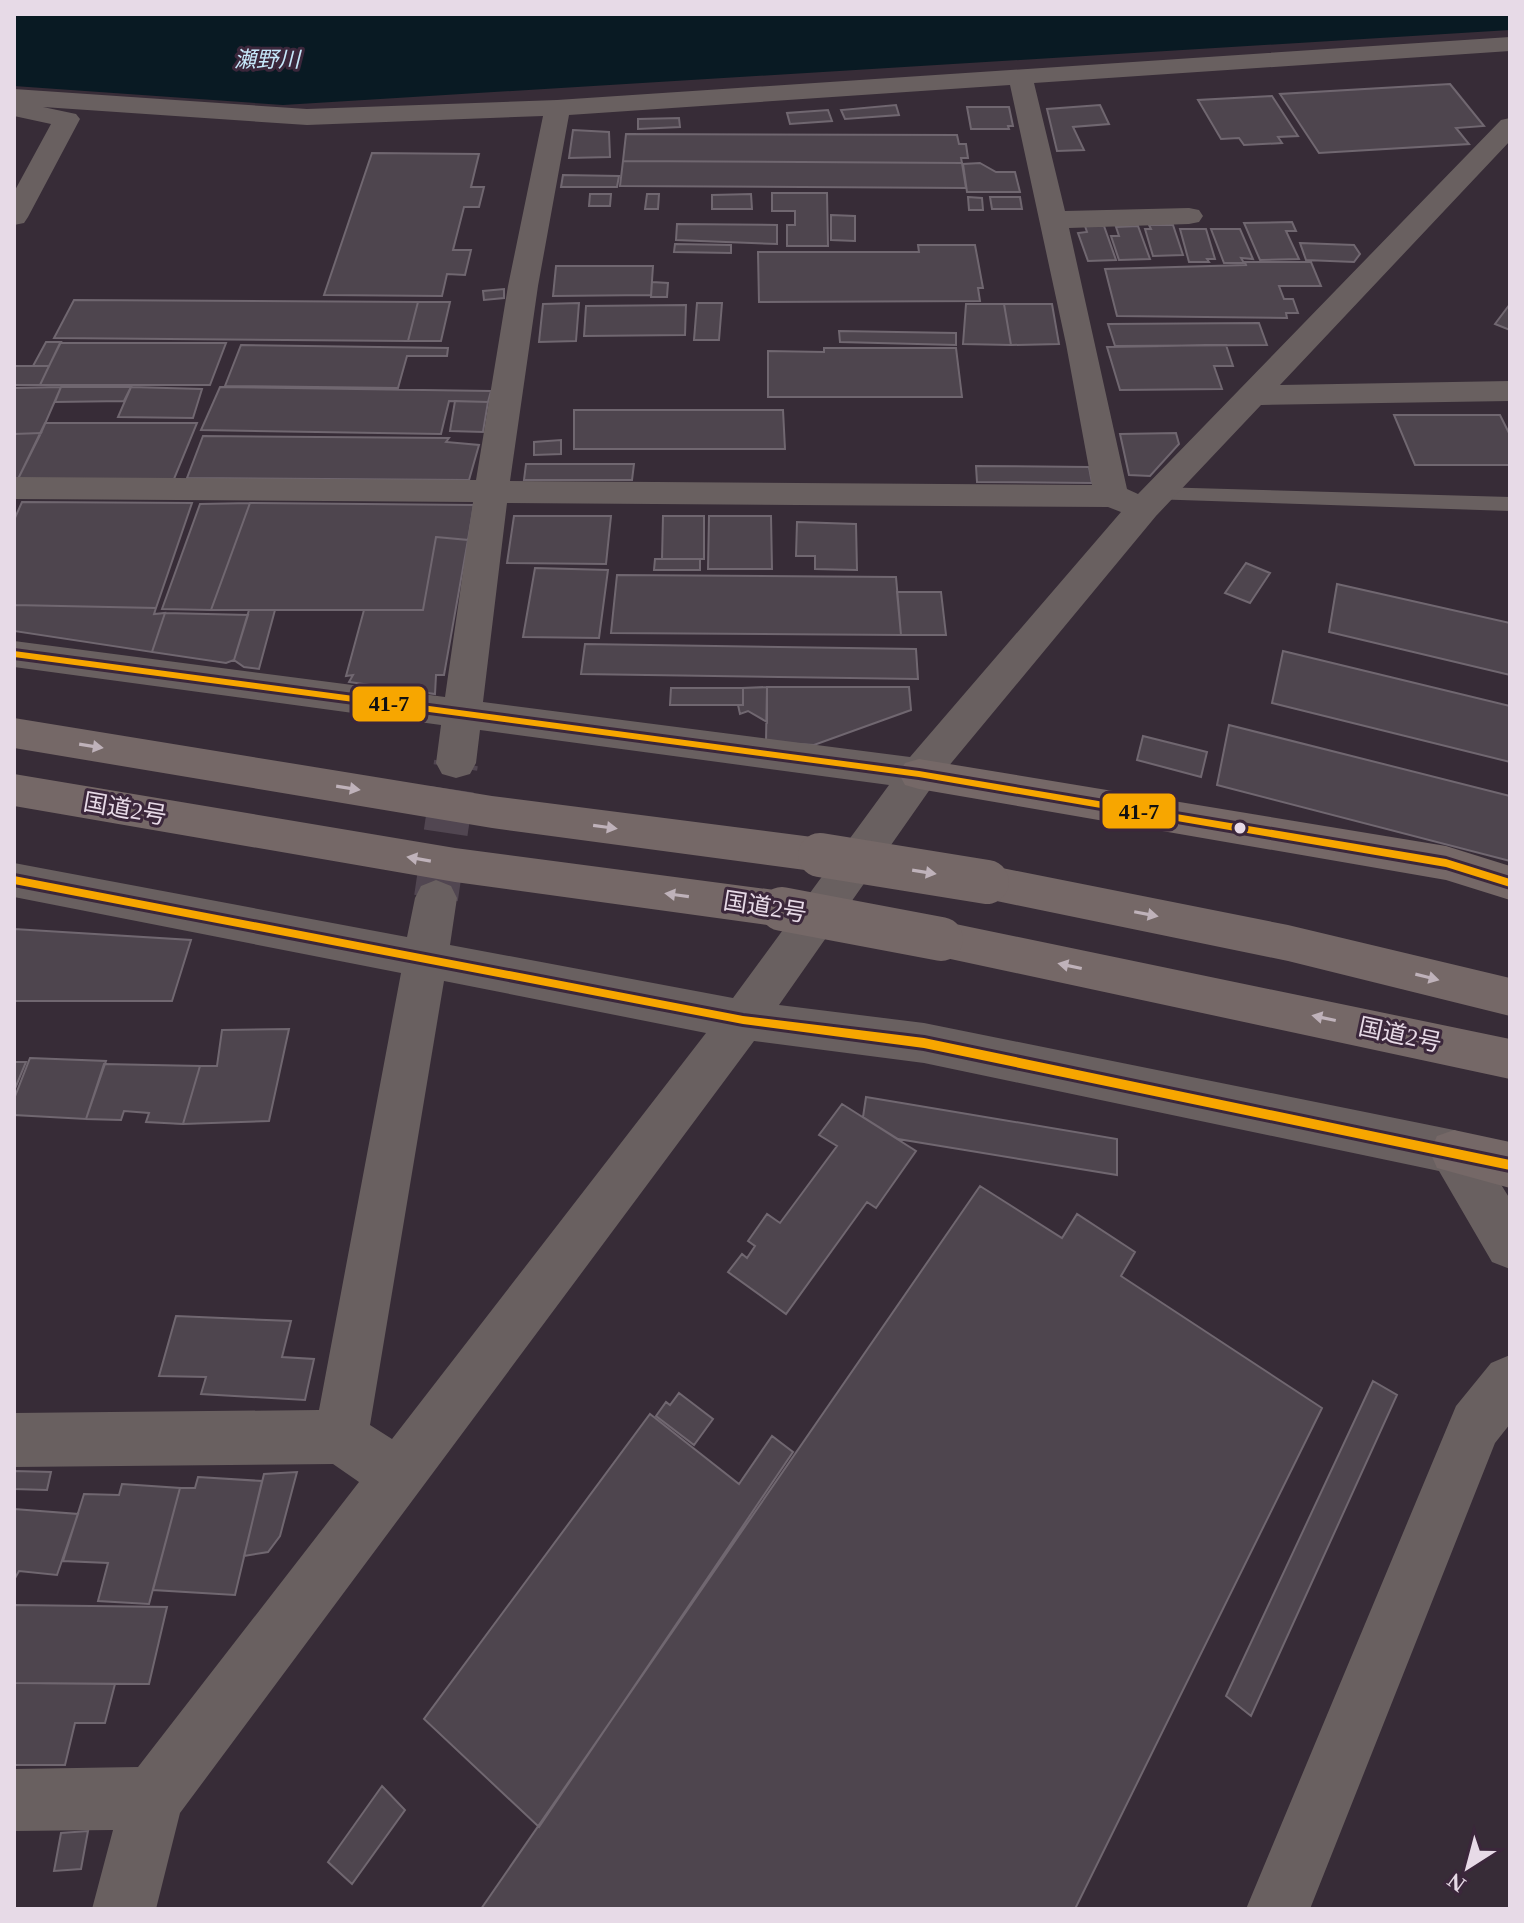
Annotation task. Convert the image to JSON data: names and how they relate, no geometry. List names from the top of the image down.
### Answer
{
  "streets": {
    "highway": ["国道2号"]
  },
  "water": ["瀬野川"],
  "lines": ["transit line 41-7"],
  "north": "bottom left"
}
